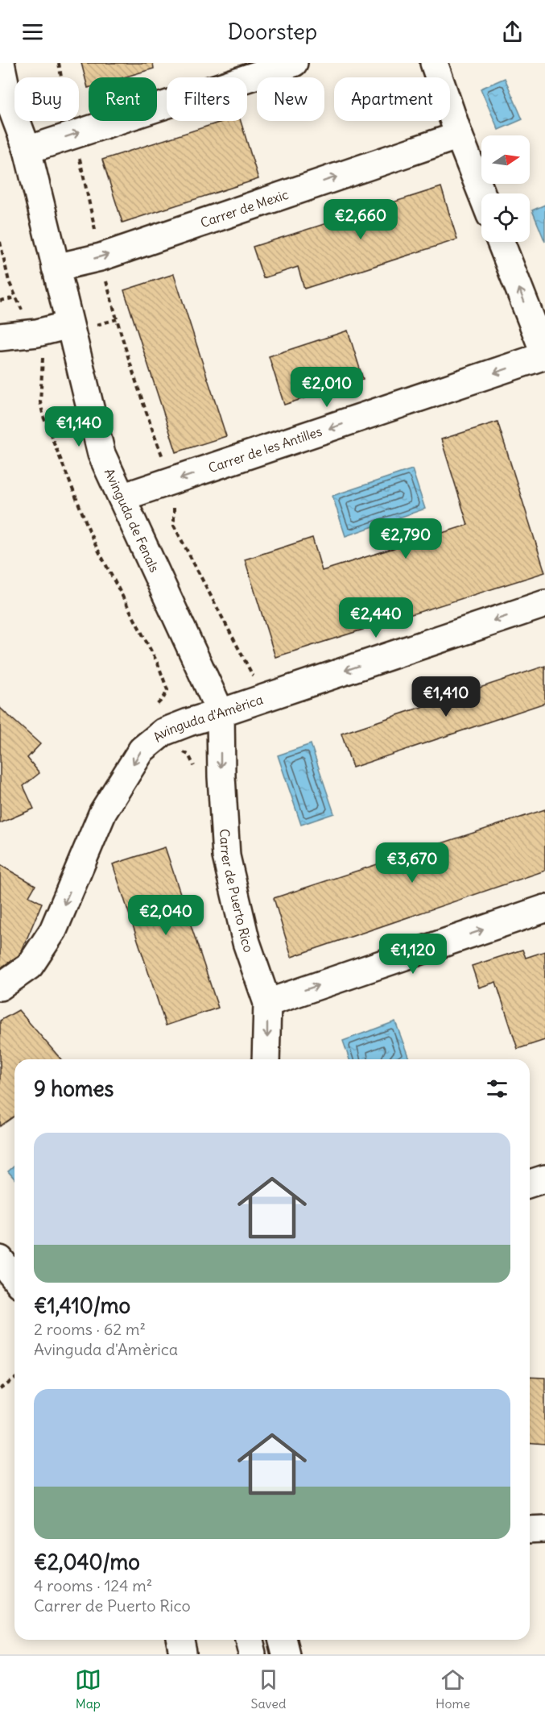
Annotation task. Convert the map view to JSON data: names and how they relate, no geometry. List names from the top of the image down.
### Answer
{
  "streets": {
    "street": [
      "Carrer de Mexic",
      "Carrer de les Antilles",
      "Avinguda de Fenals",
      "Avinguda d'Amèrica",
      "Carrer de Puerto Rico"
    ]
  },
  "crossings": [
    ["Carrer de Mexic", "Avinguda de Fenals"],
    ["Carrer de les Antilles", "Avinguda de Fenals"],
    ["Avinguda de Fenals", "Avinguda d'Amèrica"],
    ["Avinguda de Fenals", "Carrer de Puerto Rico"],
    ["Avinguda d'Amèrica", "Carrer de Puerto Rico"]
  ],
  "one_way": ["Carrer de les Antilles", "Avinguda d'Amèrica", "Carrer de Puerto Rico"],
  "north": "right",
  "page": {
    "header": "Doorstep",
    "chip": [
      "Buy",
      "Rent",
      "Filters",
      "New",
      "Apartment"
    ],
    "price": [
      "€2,660",
      "€2,010",
      "€1,140",
      "€2,790",
      "€2,440",
      "€1,410",
      "€3,670",
      "€2,040",
      "€1,120"
    ],
    "heading": "9 homes",
    "list": [
      {
        "name": "€1,410/mo",
        "note": "2 rooms · 62 m² · Avinguda d'Amèrica"
      },
      {
        "name": "€2,040/mo",
        "note": "4 rooms · 124 m² · Carrer de Puerto Rico"
      }
    ],
    "tabs": ["Map", "Saved", "Home"]
  }
}
